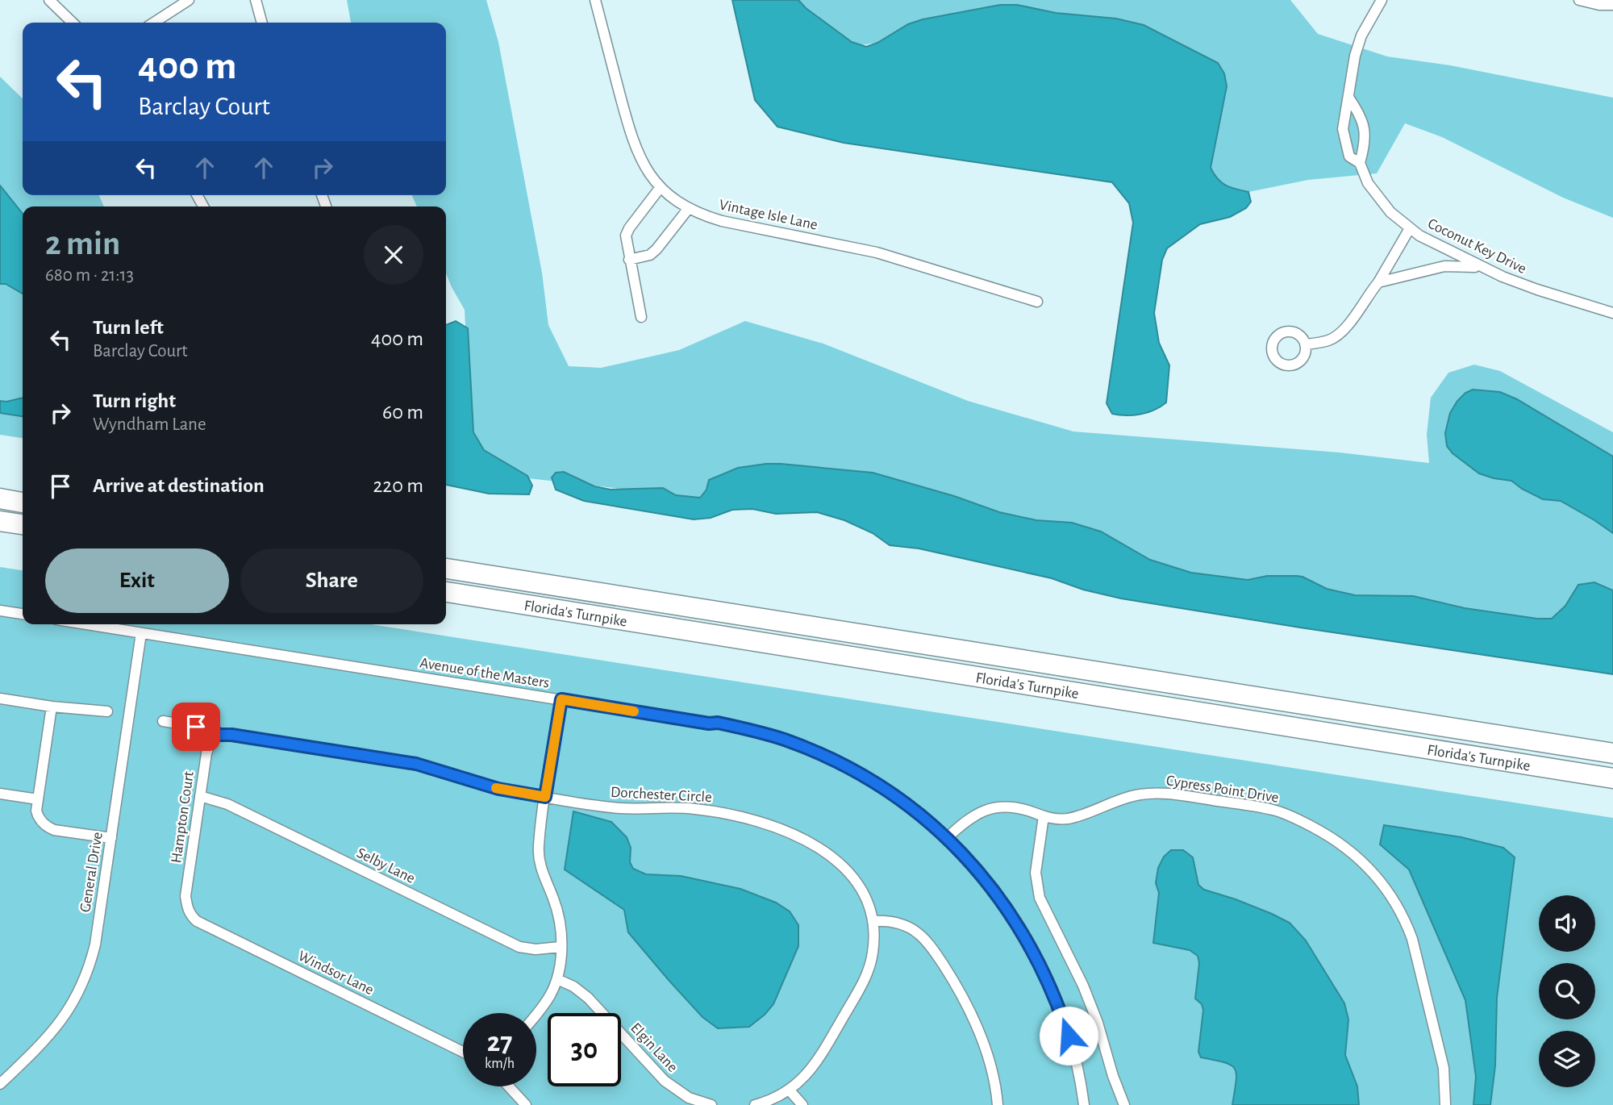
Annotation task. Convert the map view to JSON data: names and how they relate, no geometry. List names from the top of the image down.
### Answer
{
  "streets": {
    "highway": ["Florida's Turnpike"],
    "street": [
      "Vintage Isle Lane",
      "Coconut Key Drive",
      "Avenue of the Masters",
      "Cypress Point Drive",
      "Dorchester Circle",
      "Hampton Court",
      "Selby Lane",
      "General Drive",
      "Windsor Lane",
      "Elgin Lane"
    ]
  },
  "crossings": [
    ["Avenue of the Masters", "Cypress Point Drive"],
    ["Avenue of the Masters", "General Drive"],
    ["Dorchester Circle", "Hampton Court"],
    ["Hampton Court", "Selby Lane"],
    ["Hampton Court", "Windsor Lane"]
  ],
  "page": {
    "turn": ["400 m", "Barclay Court"],
    "heading": ["2 min", "680 m · 21:13"],
    "list": [
      {
        "name": "Turn left",
        "note": "Barclay Court",
        "value": "400 m"
      },
      {
        "name": "Turn right",
        "note": "Wyndham Lane",
        "value": "60 m"
      },
      {
        "name": "Arrive at destination",
        "value": "220 m"
      }
    ],
    "buttons": ["Exit", "Share"],
    "speed": "27 km/h",
    "limit": "30"
  }
}
